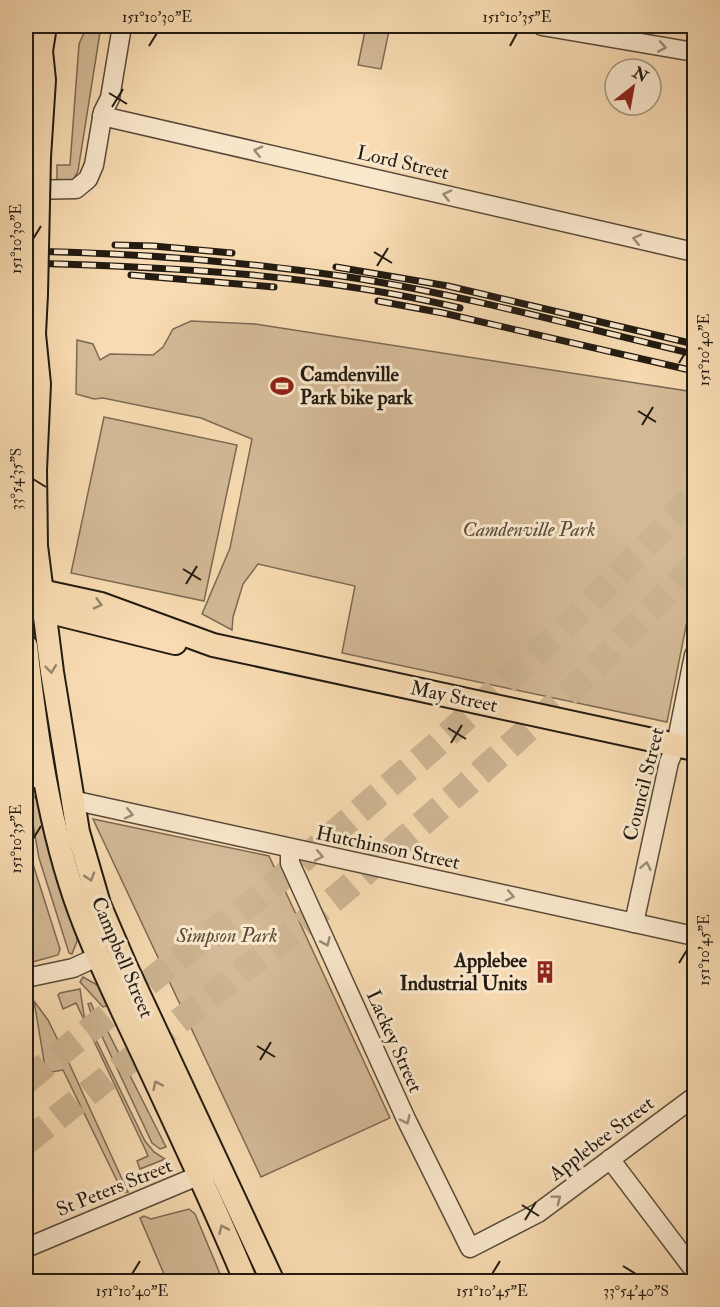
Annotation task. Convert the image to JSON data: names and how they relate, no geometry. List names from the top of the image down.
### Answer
{
  "streets": {
    "main road": ["May Street", "Campbell Street"],
    "street": [
      "Lord Street",
      "Council Street",
      "Hutchinson Street",
      "Lackey Street",
      "Applebee Street",
      "St Peters Street"
    ]
  },
  "crossings": [
    ["May Street", "Council Street"],
    ["May Street", "Campbell Street"],
    ["Council Street", "Hutchinson Street"],
    ["Hutchinson Street", "Campbell Street"],
    ["Hutchinson Street", "Lackey Street"],
    ["Campbell Street", "St Peters Street"],
    ["Lackey Street", "Applebee Street"]
  ],
  "one_way": [
    "Lord Street",
    "Council Street",
    "Hutchinson Street",
    "Lackey Street",
    "Applebee Street"
  ],
  "parks": ["Camdenville Park", "Simpson Park"],
  "places": {
    "sports": ["Camdenville Park bike park"],
    "building": ["Applebee Industrial Units"]
  },
  "north": "top right",
  "coordinates": [
    "151°10'30\"E",
    "151°10'35\"E",
    "151°10'40\"E",
    "33°54'35\"S",
    "151°10'45\"E",
    "33°54'40\"S"
  ]
}
